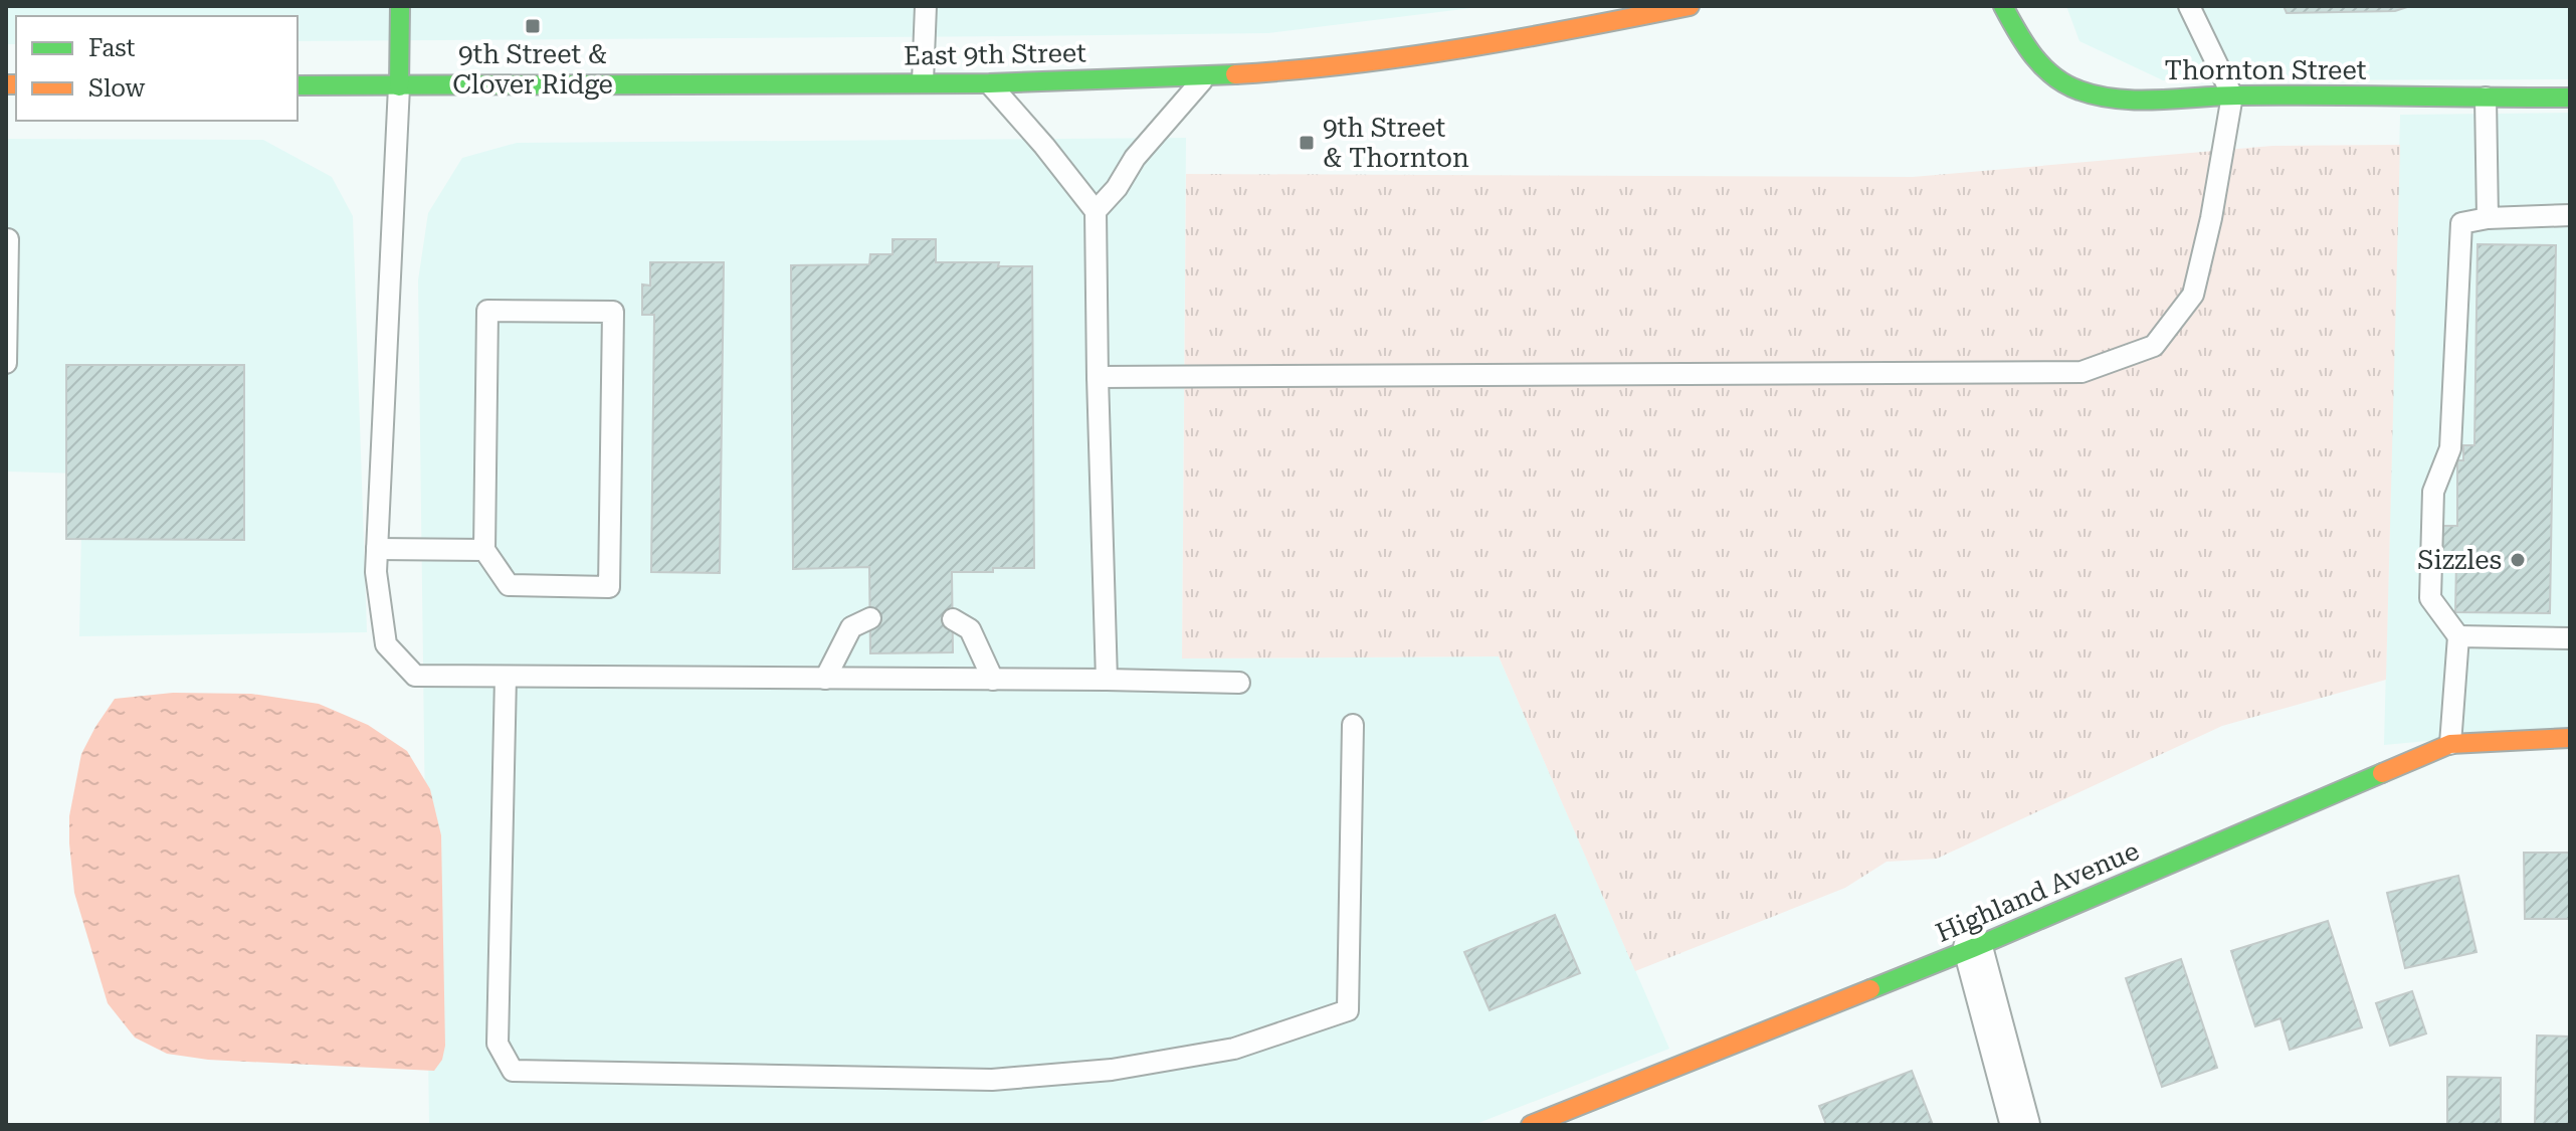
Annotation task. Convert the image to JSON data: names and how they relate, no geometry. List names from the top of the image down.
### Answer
{
  "streets": {
    "street": ["East 9th Street", "Thornton Street", "Highland Avenue"]
  },
  "places": {
    "transit": ["9th Street & Clover Ridge", "9th Street & Thornton"],
    "other": ["Sizzles"]
  },
  "legend": ["Fast", "Slow"]
}
